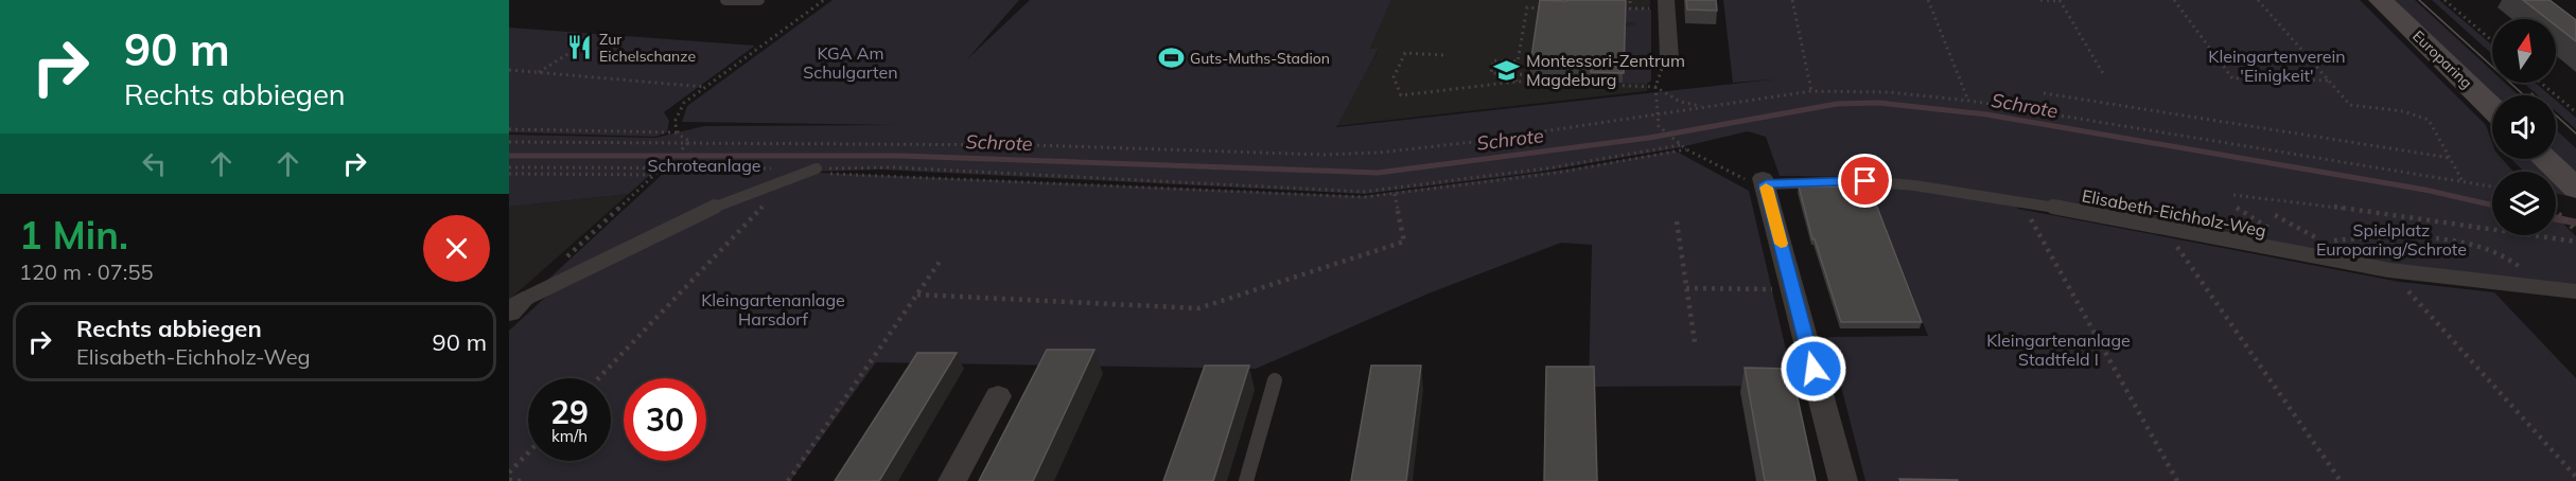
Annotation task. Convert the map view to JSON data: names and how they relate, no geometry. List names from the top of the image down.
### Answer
{
  "streets": {
    "main road": ["Europaring"],
    "lane": ["Elisabeth-Eichholz-Weg"]
  },
  "water": ["Schrote"],
  "parks": [
    "KGA Am Schulgarten",
    "Kleingartenverein 'Einigkeit'",
    "Schroteanlage",
    "Spielplatz Europaring/Schrote",
    "Kleingartenanlage Harsdorf",
    "Kleingartenanlage Stadtfeld I"
  ],
  "places": {
    "restaurant": ["Zur Eichelschanze"],
    "sports": ["Guts-Muths-Stadion"],
    "school or university": ["Montessori-Zentrum Magdeburg"]
  },
  "north": "top",
  "page": {
    "turn": ["90 m", "Rechts abbiegen"],
    "heading": ["1 Min.", "120 m · 07:55"],
    "list": [
      {
        "name": "Rechts abbiegen",
        "note": "Elisabeth-Eichholz-Weg",
        "value": "90 m"
      }
    ],
    "speed": "29 km/h",
    "limit": "30"
  }
}
